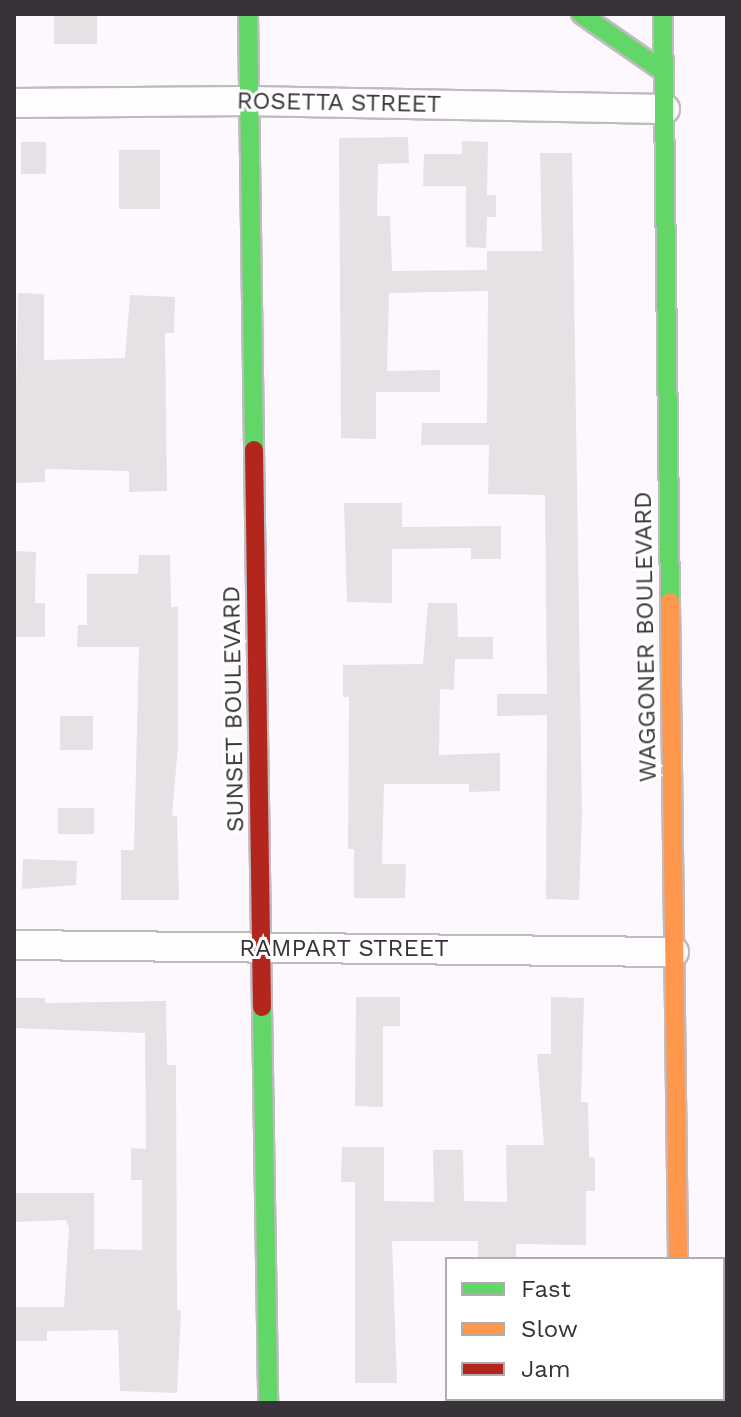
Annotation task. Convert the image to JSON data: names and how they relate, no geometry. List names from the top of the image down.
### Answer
{
  "streets": {
    "street": [
      "ROSETTA STREET",
      "WAGGONER BOULEVARD",
      "SUNSET BOULEVARD",
      "RAMPART STREET"
    ]
  },
  "crossings": [
    ["ROSETTA STREET", "WAGGONER BOULEVARD"],
    ["ROSETTA STREET", "SUNSET BOULEVARD"],
    ["WAGGONER BOULEVARD", "RAMPART STREET"],
    ["SUNSET BOULEVARD", "RAMPART STREET"]
  ],
  "legend": ["Fast", "Slow", "Jam"]
}
